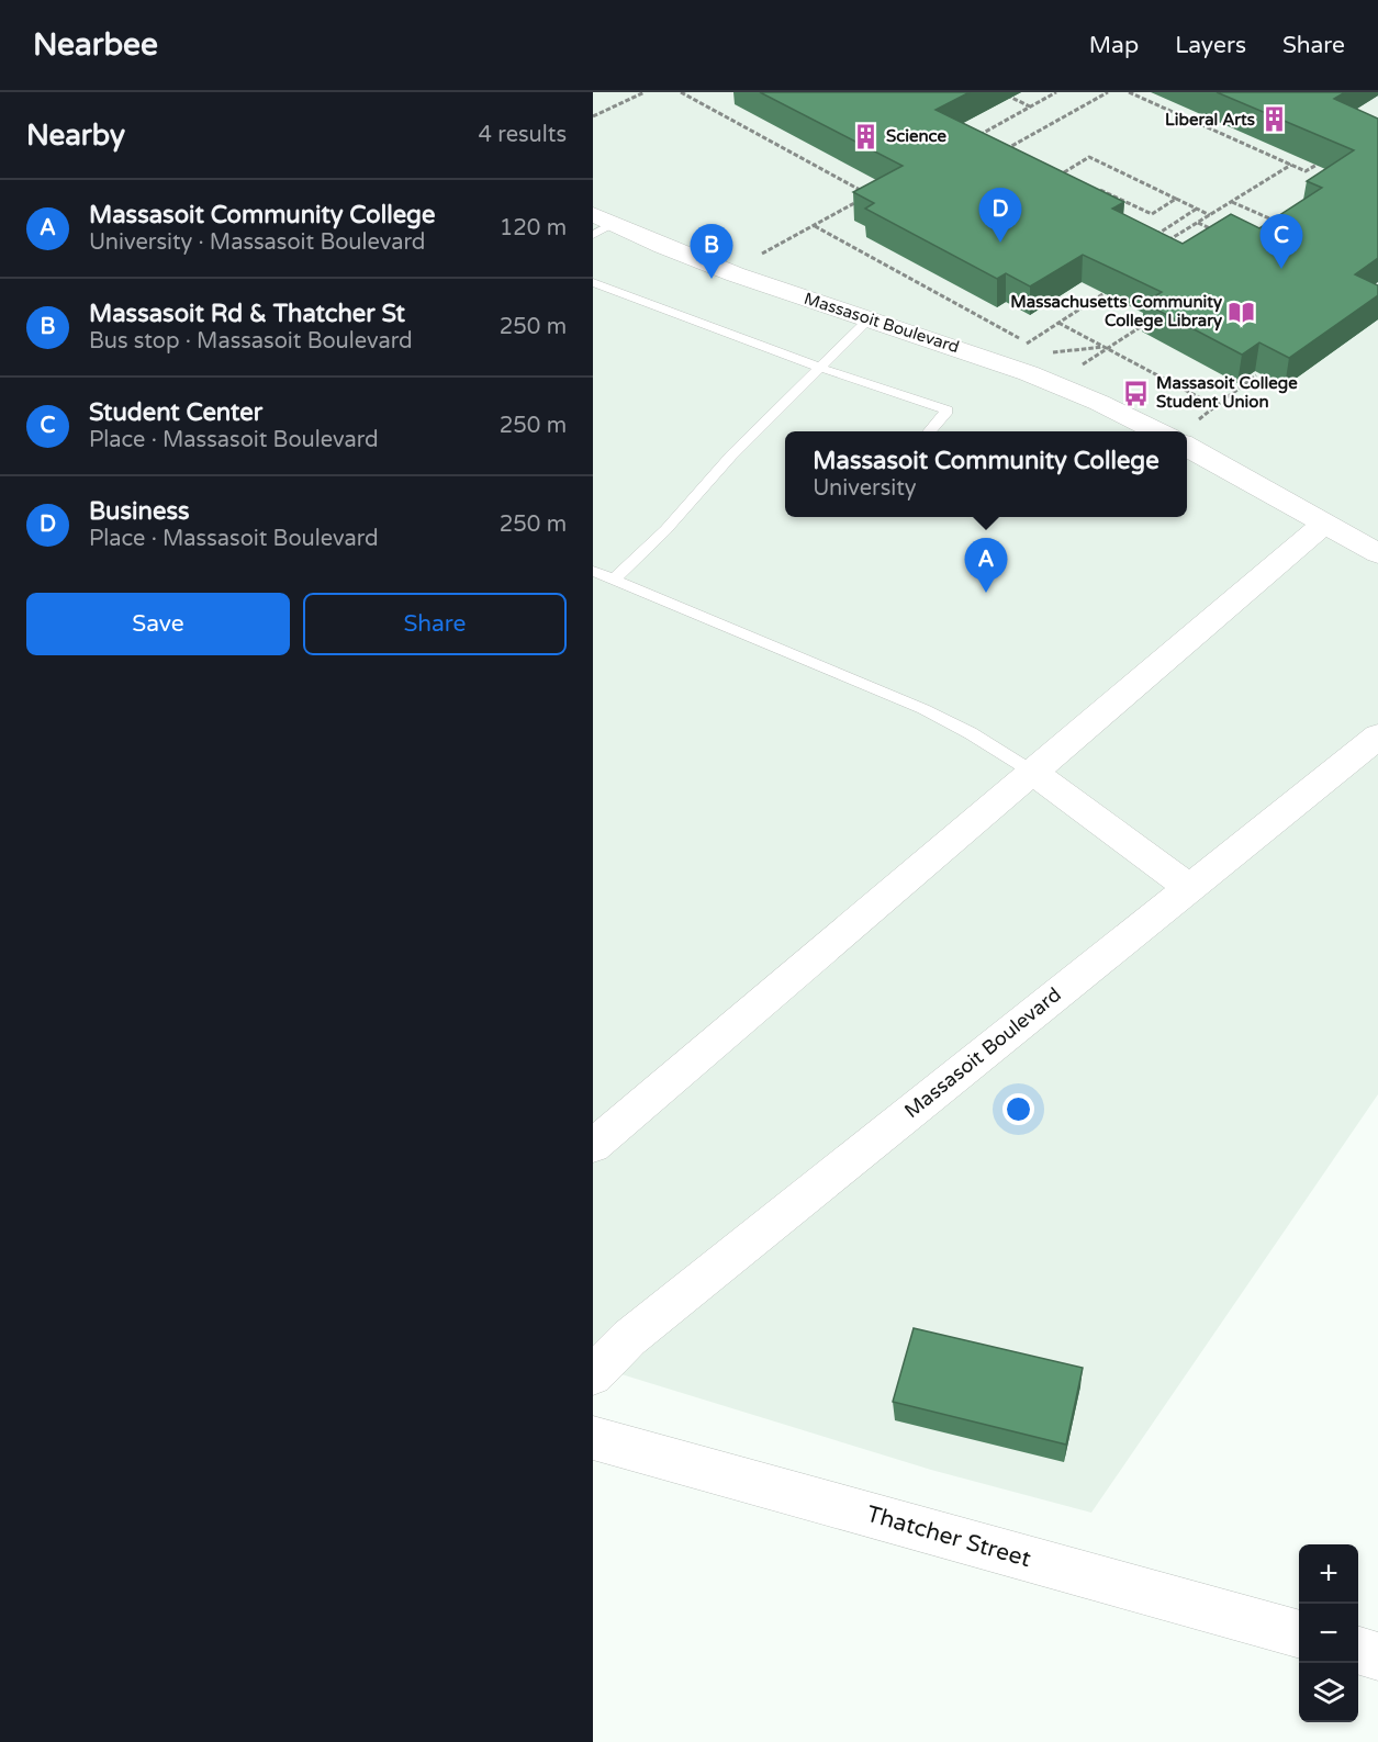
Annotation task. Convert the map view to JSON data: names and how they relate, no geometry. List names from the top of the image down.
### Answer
{
  "streets": {
    "street": ["Massasoit Boulevard", "Thatcher Street"]
  },
  "places": {
    "building": ["Liberal Arts", "Science"],
    "library": ["Massachusetts Community College Library"],
    "bus stop": ["Massasoit College Student Union"]
  },
  "page": {
    "header": "Nearbee",
    "nav": ["Map", "Layers", "Share"],
    "heading": ["Nearby", "4 results"],
    "list": [
      {
        "mark": "A",
        "name": "Massasoit Community College",
        "note": "University · Massasoit Boulevard",
        "value": "120 m"
      },
      {
        "mark": "B",
        "name": "Massasoit Rd & Thatcher St",
        "note": "Bus stop · Massasoit Boulevard",
        "value": "250 m"
      },
      {
        "mark": "C",
        "name": "Student Center",
        "note": "Place · Massasoit Boulevard",
        "value": "250 m"
      },
      {
        "mark": "D",
        "name": "Business",
        "note": "Place · Massasoit Boulevard",
        "value": "250 m"
      }
    ],
    "pins": [
      "D",
      "C",
      "B",
      "A"
    ],
    "popup": ["Massasoit Community College", "University"],
    "buttons": ["Save", "Share"],
    "map_buttons": ["+", "−"]
  }
}
